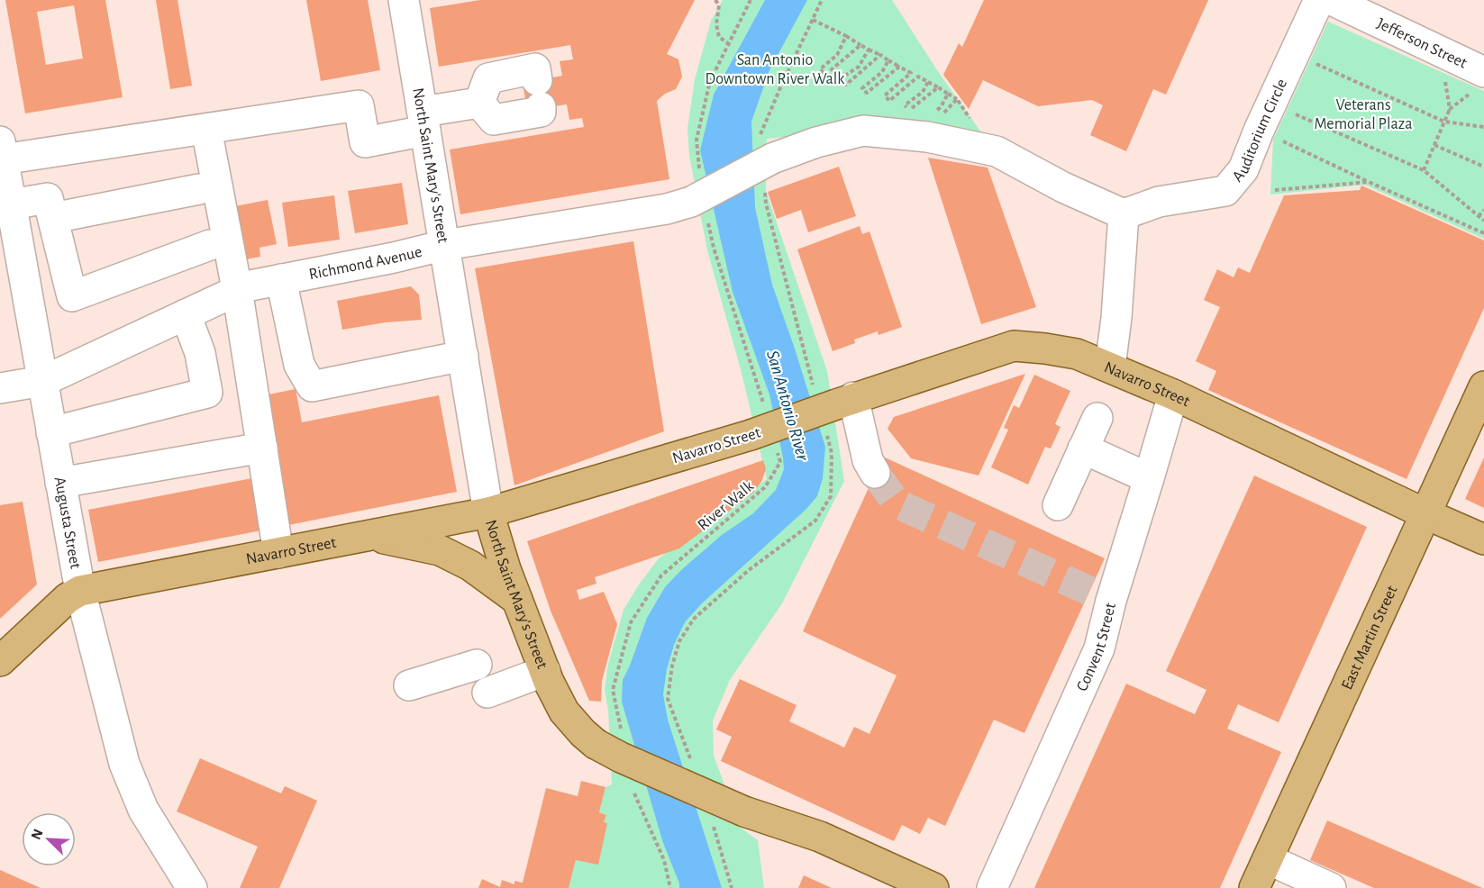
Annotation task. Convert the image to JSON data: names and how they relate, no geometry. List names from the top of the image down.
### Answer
{
  "streets": {
    "main road": ["North Saint Mary's Street", "Navarro Street", "East Martin Street"],
    "street": [
      "Jefferson Street",
      "Auditorium Circle",
      "Richmond Avenue",
      "Augusta Street",
      "Convent Street"
    ],
    "path": ["River Walk"]
  },
  "crossings": [
    ["Auditorium Circle", "Richmond Avenue"],
    ["North Saint Mary's Street", "Richmond Avenue"],
    ["North Saint Mary's Street", "Navarro Street"],
    ["North Saint Mary's Street", "River Walk"],
    ["Richmond Avenue", "Augusta Street"],
    ["Navarro Street", "Augusta Street"],
    ["Navarro Street", "East Martin Street"],
    ["Navarro Street", "Convent Street"]
  ],
  "water": ["San Antonio River"],
  "parks": ["San Antonio Downtown River Walk", "Veterans Memorial Plaza"],
  "north": "top left"
}
